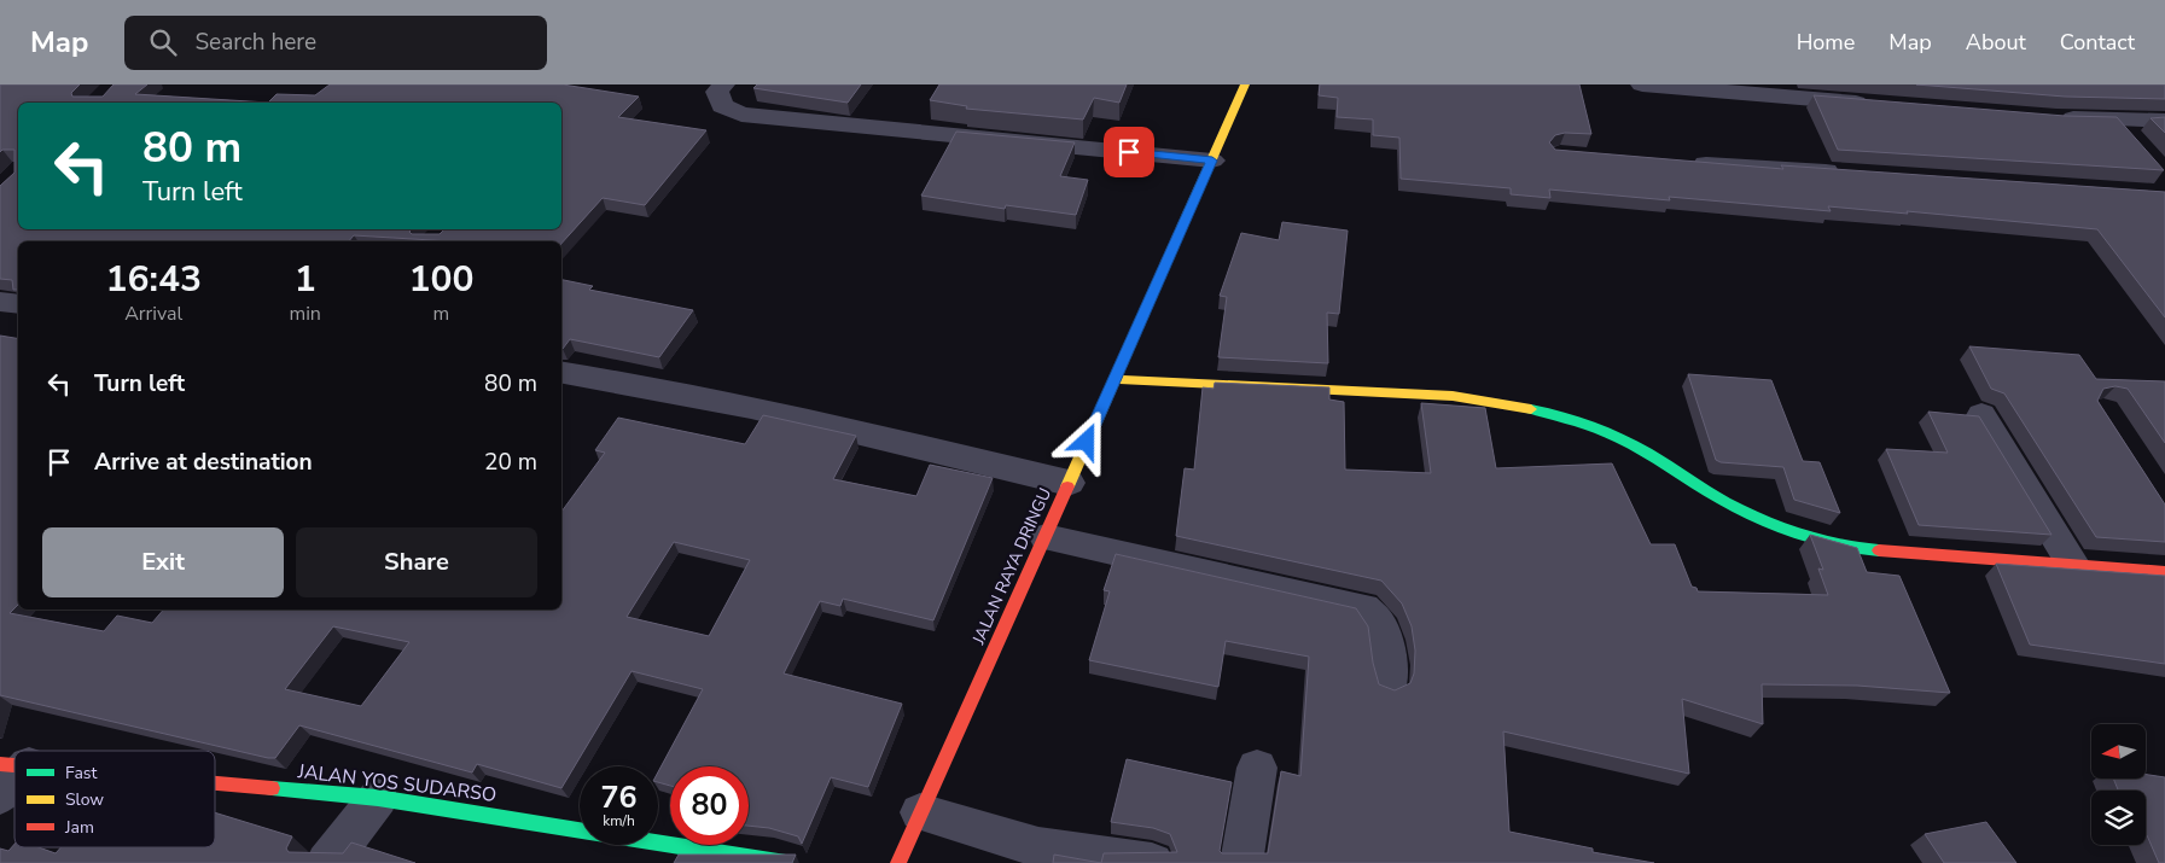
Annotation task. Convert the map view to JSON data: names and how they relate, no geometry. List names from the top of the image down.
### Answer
{
  "streets": {
    "main road": ["JALAN RAYA DRINGU", "JALAN YOS SUDARSO"]
  },
  "legend": ["Fast", "Slow", "Jam"],
  "north": "left",
  "page": {
    "header": "Map",
    "search": "Search here",
    "nav": [
      "Home",
      "Map",
      "About",
      "Contact"
    ],
    "turn": ["80 m", "Turn left"],
    "eta": [
      "16:43",
      "Arrival",
      "1",
      "min",
      "100",
      "m"
    ],
    "list": [
      {
        "name": "Turn left",
        "value": "80 m"
      },
      {
        "name": "Arrive at destination",
        "value": "20 m"
      }
    ],
    "buttons": ["Exit", "Share"],
    "speed": "76 km/h",
    "limit": "80"
  }
}
